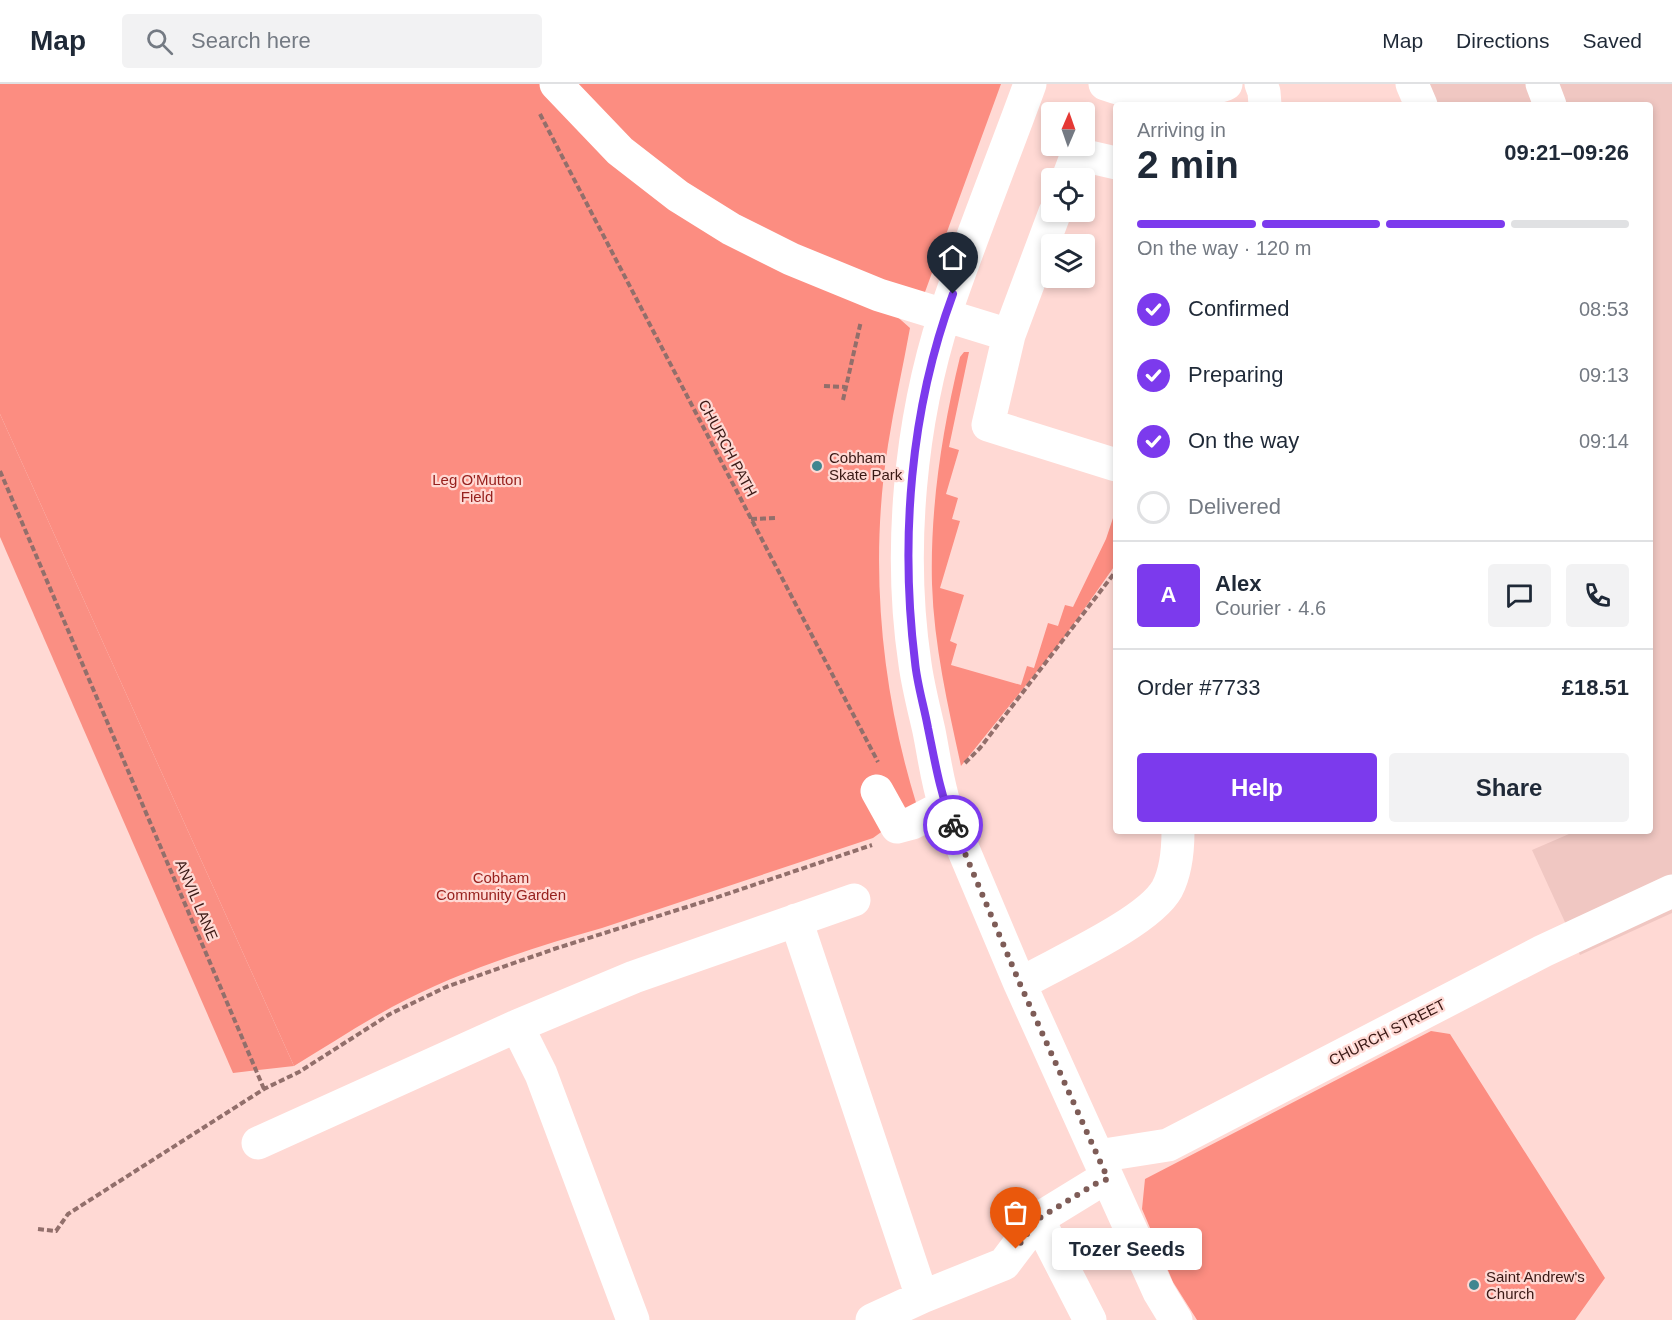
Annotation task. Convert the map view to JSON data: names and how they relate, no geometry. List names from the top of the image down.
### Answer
{
  "streets": {
    "street": ["CHURCH STREET"],
    "path": ["CHURCH PATH", "ANVIL LANE"]
  },
  "parks": ["Leg O'Mutton Field", "Cobham Community Garden"],
  "places": ["Cobham Skate Park", "Tozer Seeds", "Saint Andrew's Church"],
  "north": "top",
  "page": {
    "header": "Map",
    "search": "Search here",
    "nav": ["Map", "Directions", "Saved"],
    "heading": ["2 min", "Arriving in", "09:21–09:26"],
    "panel": [
      "Alex",
      "Courier · 4.6",
      "Order #7733",
      "£18.51"
    ],
    "bar": "On the way · 120 m",
    "list": [
      ["Confirmed", "08:53"],
      ["Preparing", "09:13"],
      ["On the way", "09:14"],
      "Delivered"
    ],
    "round": "A",
    "buttons": ["Help", "Share"],
    "bubble": "Tozer Seeds"
  }
}
